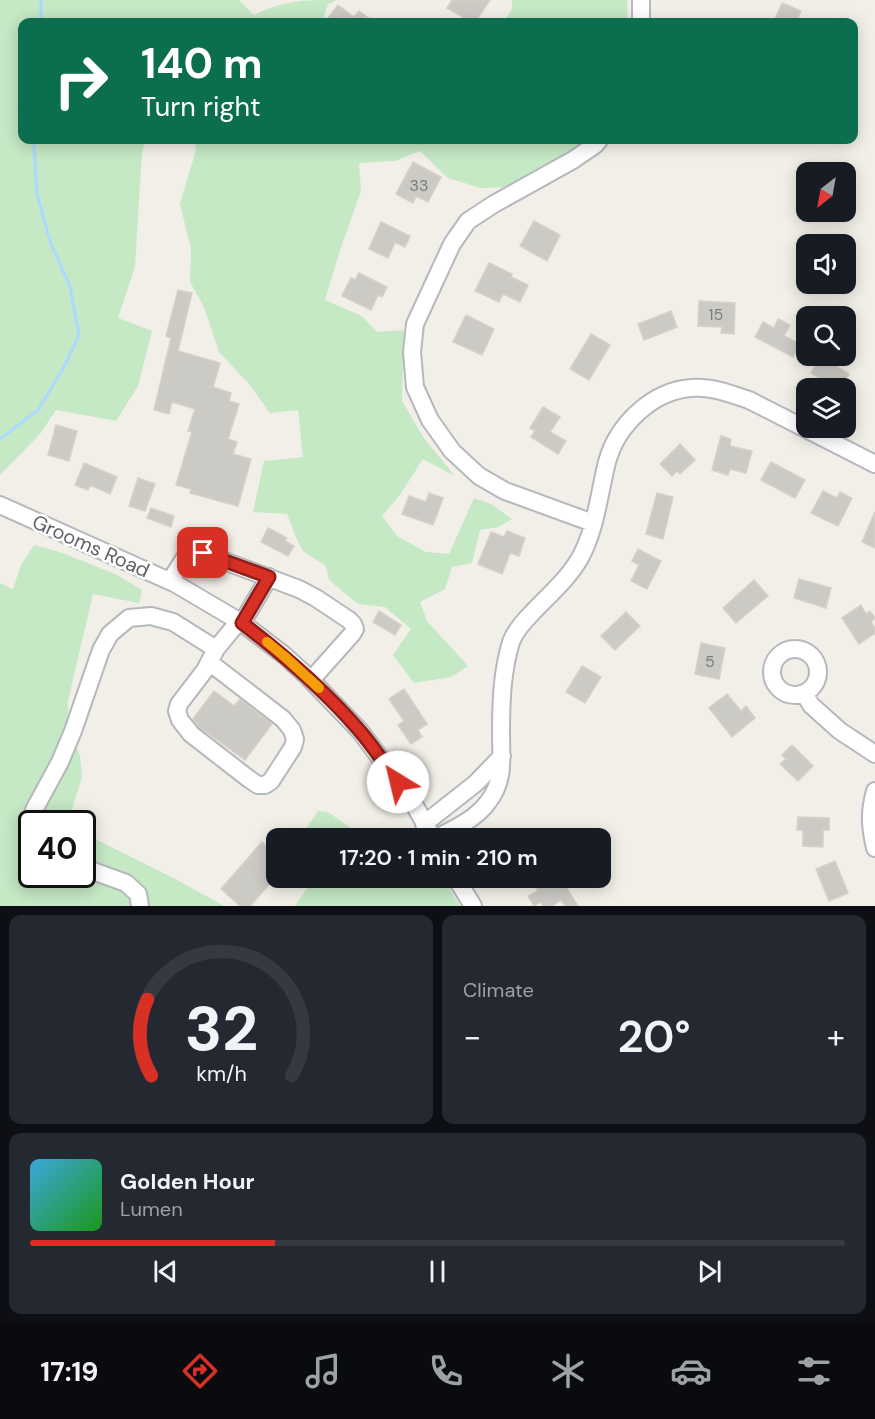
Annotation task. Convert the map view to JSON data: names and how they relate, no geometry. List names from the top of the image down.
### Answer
{
  "streets": {
    "street": ["Grooms Road"]
  },
  "house_numbers": ["33", "15", "5"],
  "north": "bottom left",
  "page": {
    "turn": ["140 m", "Turn right"],
    "limit": "40",
    "trip": "17:20 · 1 min · 210 m",
    "tile": "Climate",
    "heat": ["−", "20°", "+"],
    "song": ["Golden Hour", "Lumen"],
    "tabs": "17:19",
    "gauge": ["32", "km/h"]
  }
}
